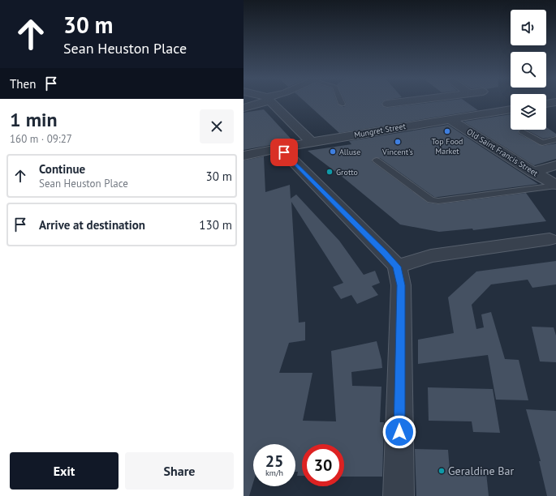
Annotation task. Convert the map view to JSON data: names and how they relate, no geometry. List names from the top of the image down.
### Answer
{
  "streets": {
    "street": ["Mungret Street", "Old Saint Francis Street"]
  },
  "crossings": [
    ["Mungret Street", "Old Saint Francis Street"]
  ],
  "places": [
    "Top Food Market",
    "Vincent's",
    "Alluse",
    "Grotto",
    "Geraldine Bar"
  ],
  "page": {
    "turn": ["30 m", "Sean Heuston Place"],
    "then": "Then",
    "heading": ["1 min", "160 m · 09:27"],
    "list": [
      {
        "name": "Continue",
        "note": "Sean Heuston Place",
        "value": "30 m"
      },
      {
        "name": "Arrive at destination",
        "value": "130 m"
      }
    ],
    "speed": "25 km/h",
    "limit": "30",
    "buttons": ["Exit", "Share"]
  }
}
